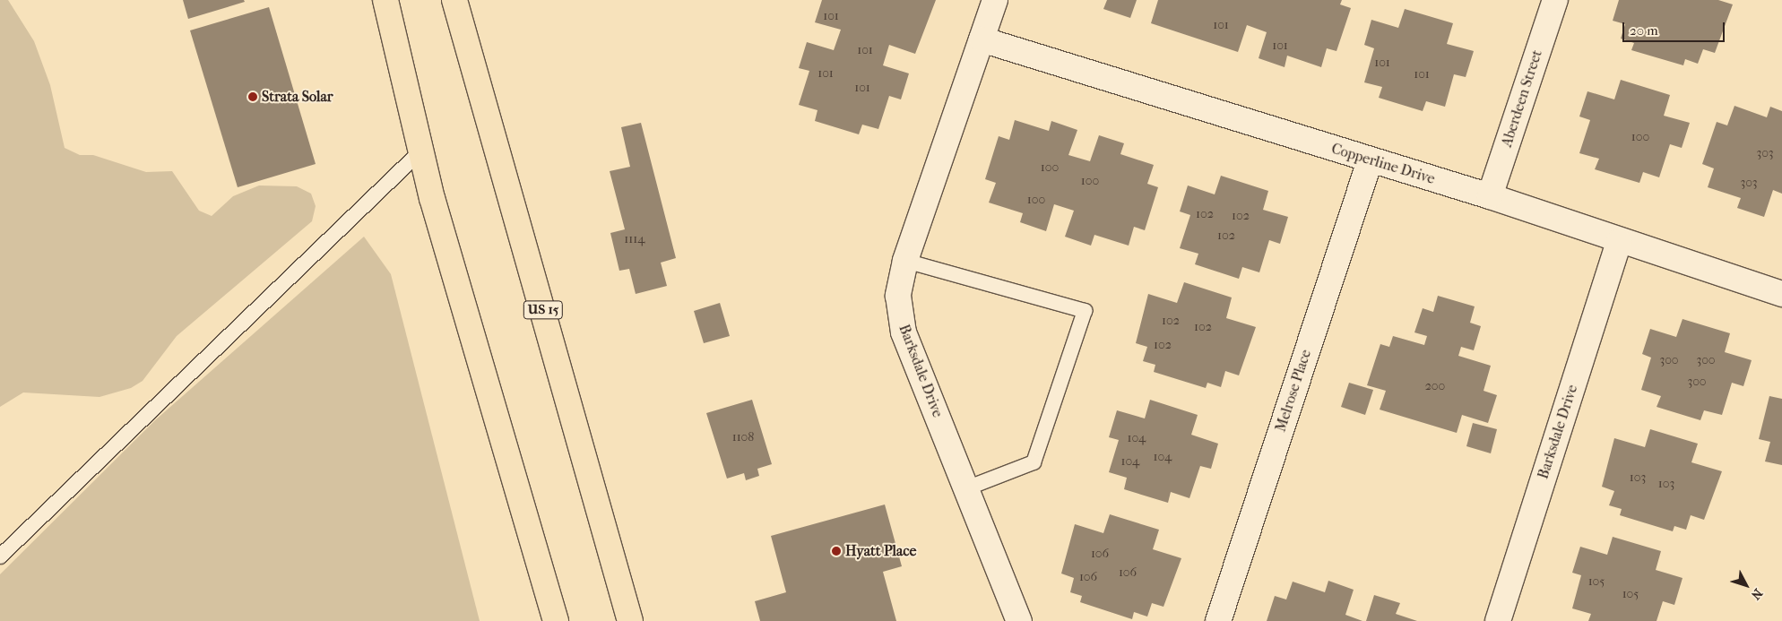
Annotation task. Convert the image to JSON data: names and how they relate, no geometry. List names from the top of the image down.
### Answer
{
  "streets": {
    "highway": ["US 15"],
    "street": [
      "Aberdeen Street",
      "Copperline Drive",
      "Barksdale Drive",
      "Melrose Place"
    ]
  },
  "crossings": [
    ["Aberdeen Street", "Copperline Drive"],
    ["Copperline Drive", "Barksdale Drive"],
    ["Copperline Drive", "Melrose Place"]
  ],
  "places": ["Strata Solar", "Hyatt Place"],
  "house_numbers": [
    "101",
    "101",
    "101",
    "101",
    "101",
    "101",
    "101",
    "101",
    "100",
    "303",
    "100",
    "100",
    "303",
    "100",
    "102",
    "102",
    "102",
    "1114",
    "102",
    "102",
    "102",
    "300",
    "300",
    "300",
    "200",
    "1108",
    "104",
    "104",
    "104",
    "103",
    "103",
    "106",
    "106",
    "106",
    "105",
    "105"
  ],
  "scale_bar": "20 m",
  "north": "bottom right"
}
